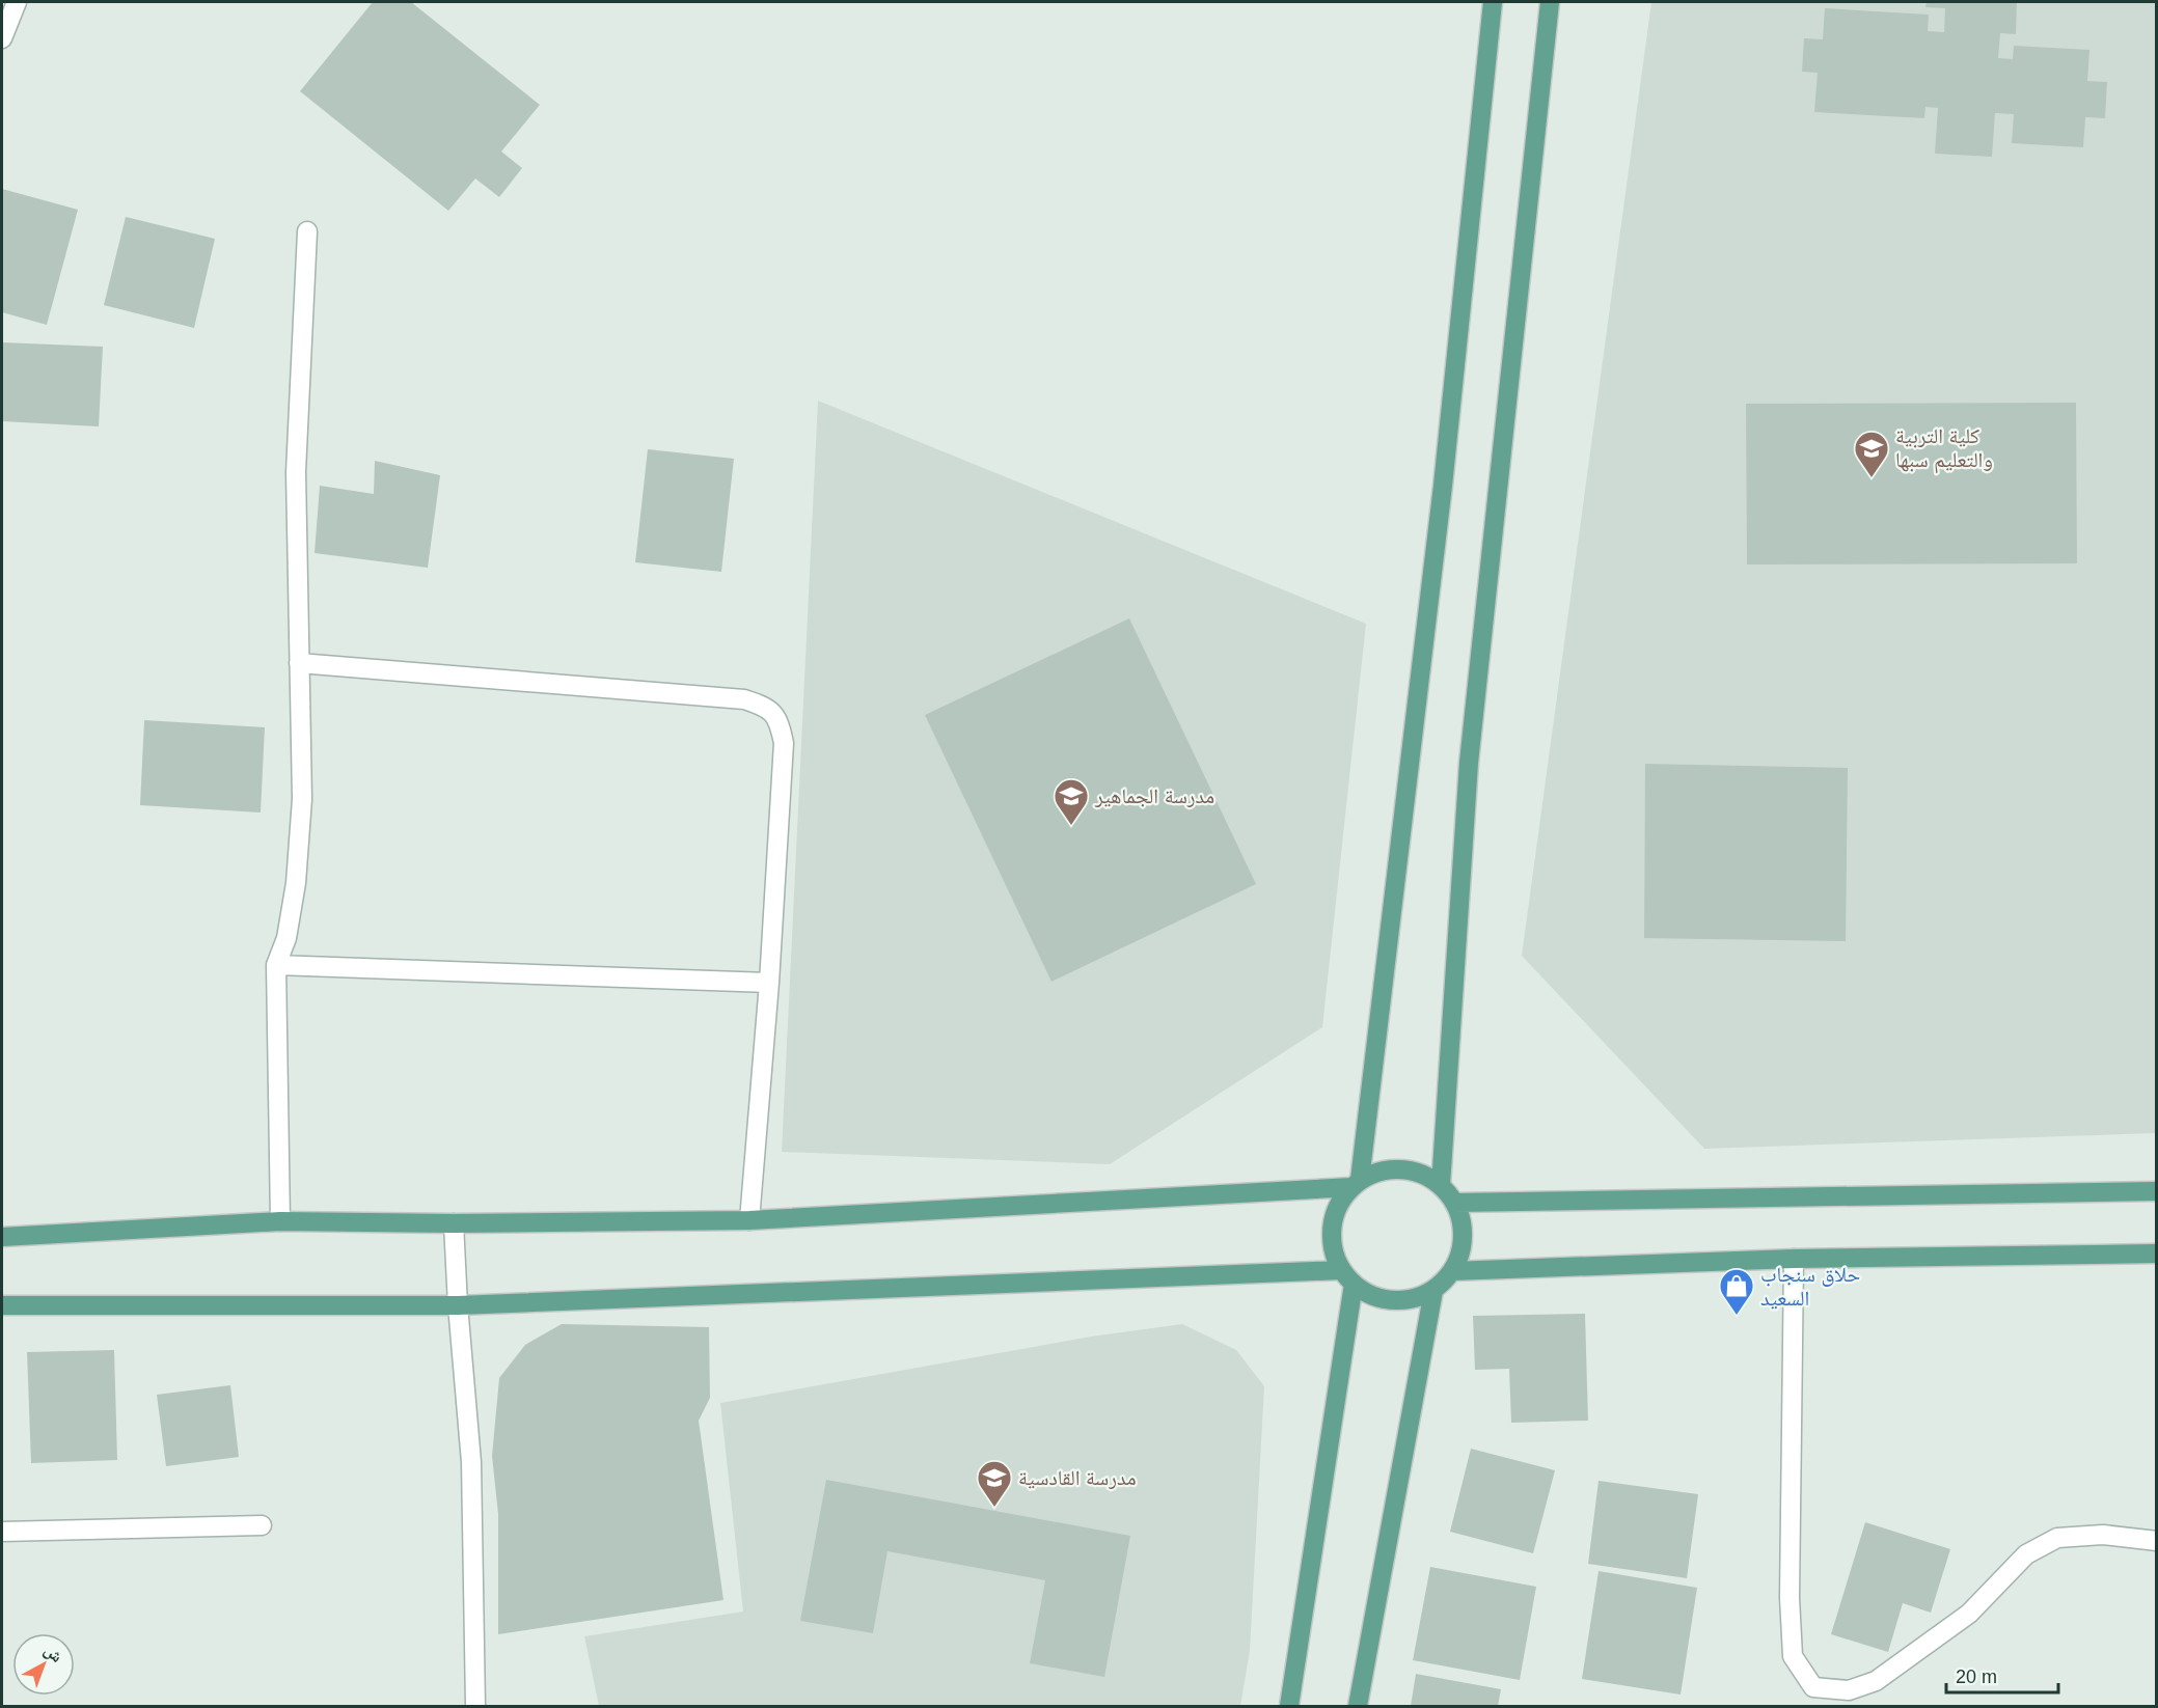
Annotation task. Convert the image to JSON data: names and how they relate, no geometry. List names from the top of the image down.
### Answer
{
  "places": {
    "school or university": ["كلية التربية والتعليم سبها", "مدرسة الجماهير", "مدرسة القادسية"],
    "shop": ["حلاق سنجاب السعيد"]
  },
  "scale_bar": "20 m",
  "north": "top right"
}
